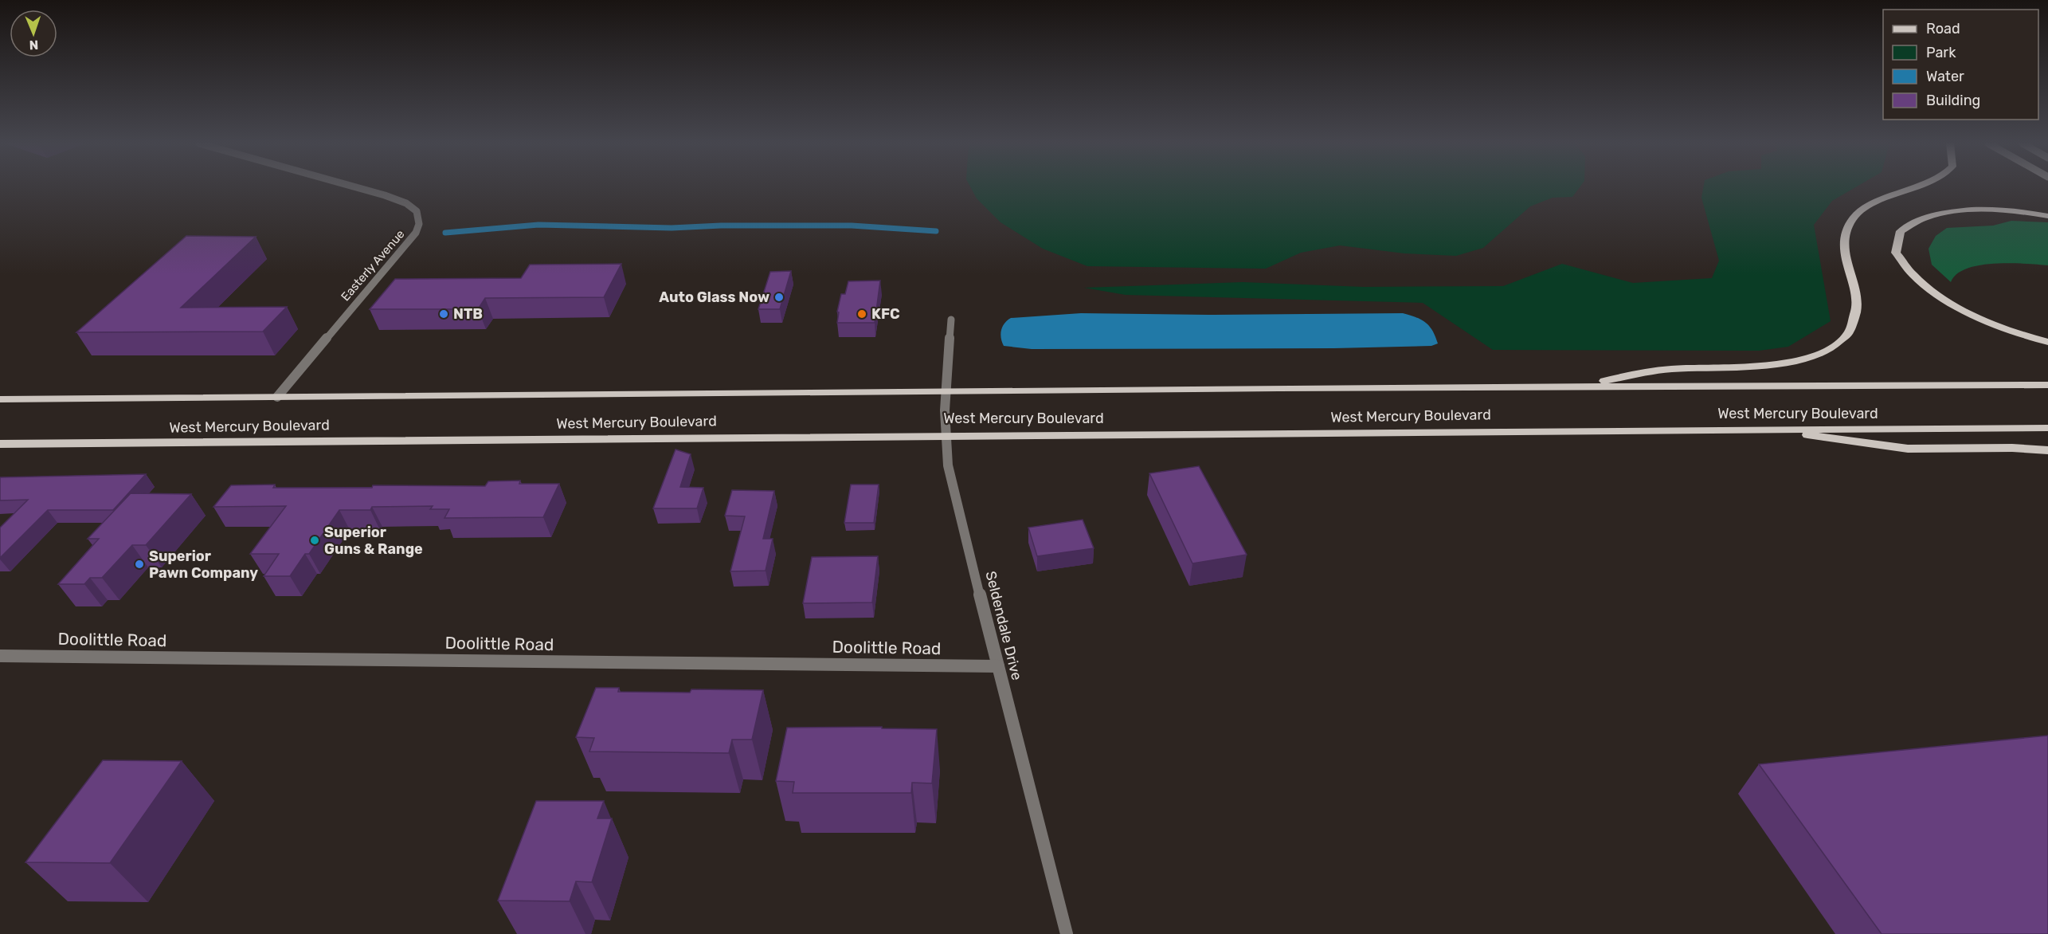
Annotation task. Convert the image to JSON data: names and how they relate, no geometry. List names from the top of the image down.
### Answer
{
  "streets": {
    "main road": ["West Mercury Boulevard"],
    "street": ["Easterly Avenue", "Seldendale Drive", "Doolittle Road"]
  },
  "crossings": [
    ["Easterly Avenue", "West Mercury Boulevard"],
    ["West Mercury Boulevard", "Seldendale Drive"],
    ["Seldendale Drive", "Doolittle Road"]
  ],
  "places": [
    "Auto Glass Now",
    "NTB",
    "KFC",
    "Superior Guns & Range",
    "Superior Pawn Company"
  ],
  "legend": [
    "Road",
    "Park",
    "Water",
    "Building"
  ],
  "north": "bottom"
}
